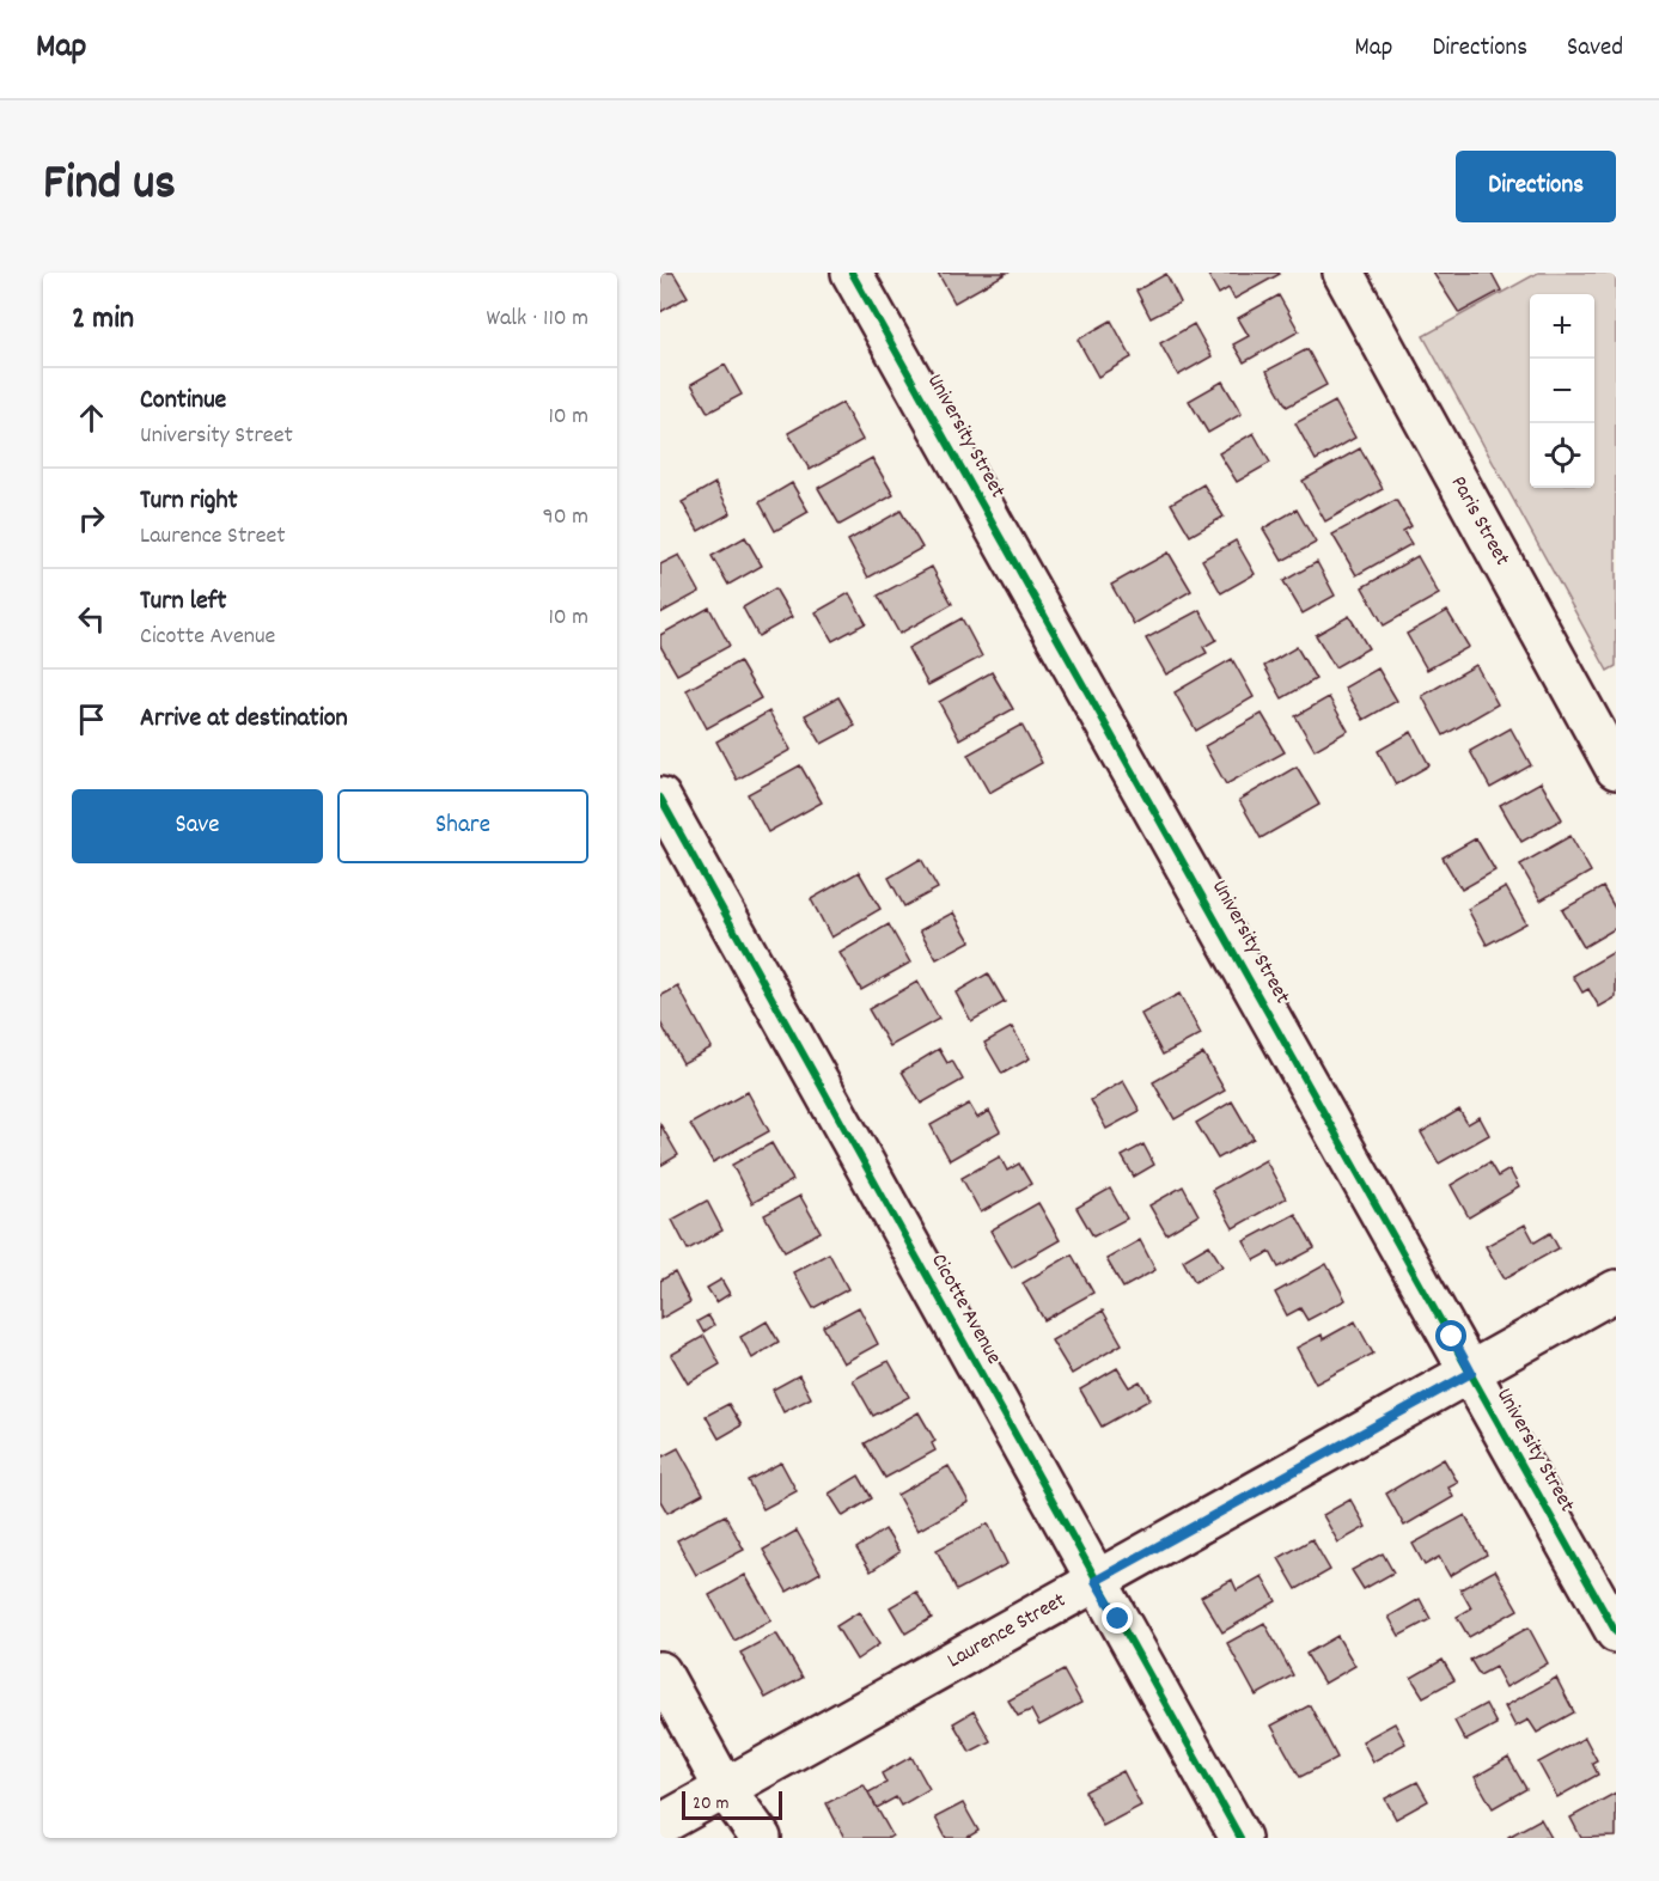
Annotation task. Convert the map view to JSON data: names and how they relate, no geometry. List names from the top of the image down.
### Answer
{
  "streets": {
    "street": [
      "University Street",
      "Paris Street",
      "Cicotte Avenue",
      "Laurence Street"
    ]
  },
  "crossings": [
    ["University Street", "Laurence Street"],
    ["Cicotte Avenue", "Laurence Street"]
  ],
  "scale_bar": "20 m",
  "page": {
    "header": "Map",
    "nav": ["Map", "Directions", "Saved"],
    "title": "Find us",
    "buttons": [
      "Directions",
      ["Save", "Share"]
    ],
    "heading": ["2 min", "Walk · 110 m"],
    "map_buttons": ["+", "−"],
    "list": [
      ["Continue", "University Street", "10 m"],
      ["Turn right", "Laurence Street", "90 m"],
      ["Turn left", "Cicotte Avenue", "10 m"],
      "Arrive at destination"
    ],
    "scale": "20 m"
  }
}
